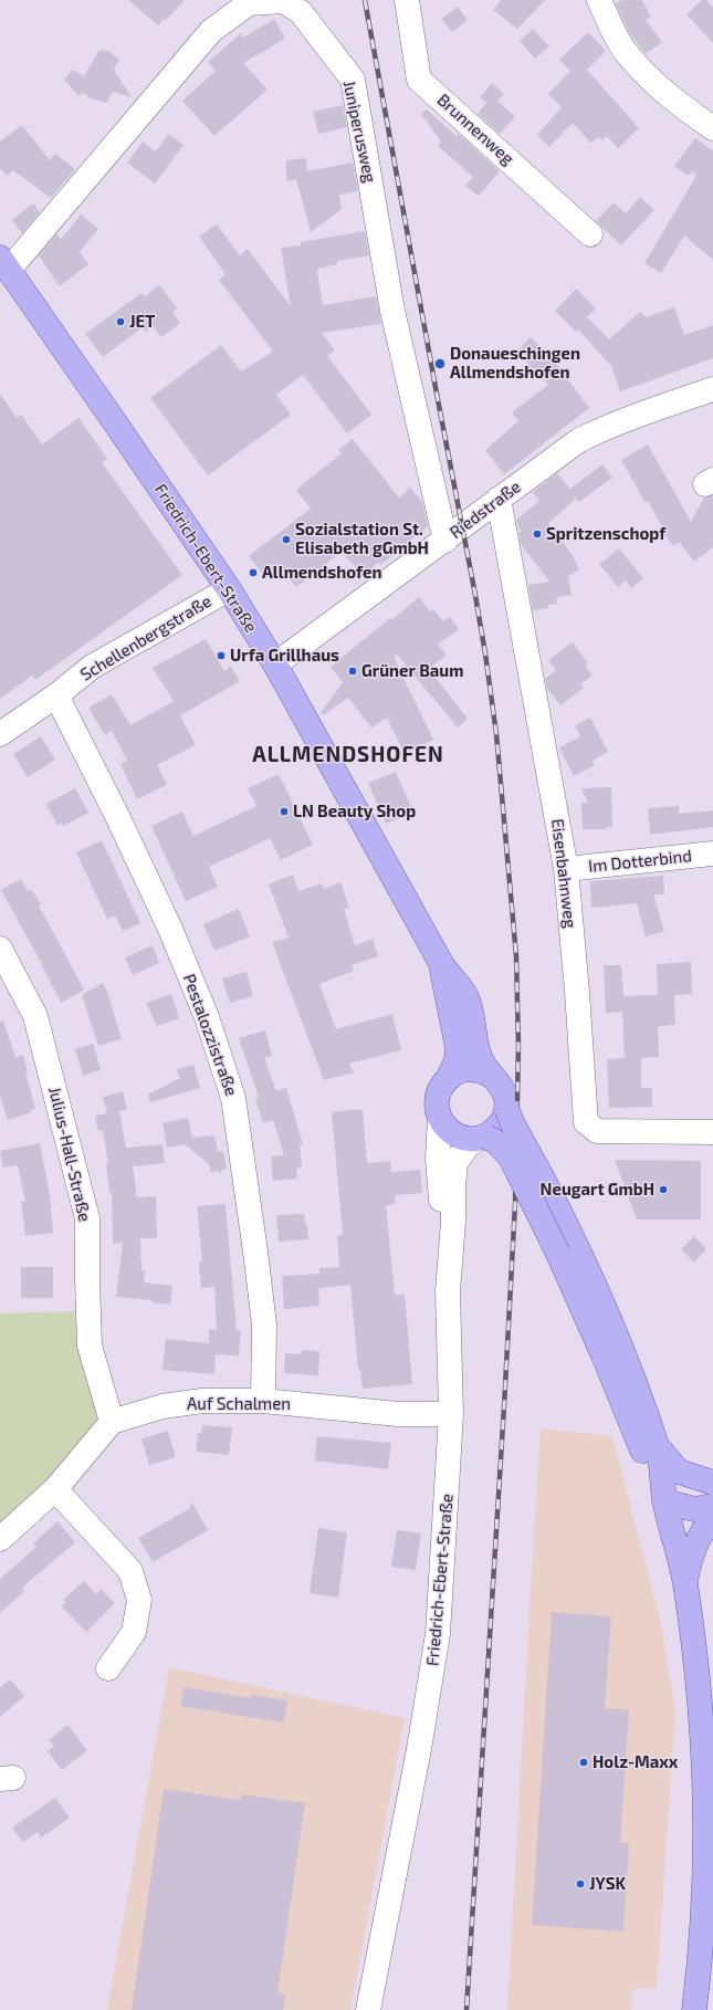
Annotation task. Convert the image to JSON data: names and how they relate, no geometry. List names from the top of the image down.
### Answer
{
  "streets": {
    "main road": ["Friedrich-Ebert-Straße"],
    "street": [
      "Brunnenweg",
      "Juniperusweg",
      "Riedstraße",
      "Schellenbergstraße",
      "Im Dotterbind",
      "Eisenbahnweg",
      "Pestalozzistraße",
      "Julius-Hall-Straße",
      "Auf Schalmen"
    ]
  },
  "crossings": [
    ["Juniperusweg", "Riedstraße"],
    ["Juniperusweg", "Friedrich-Ebert-Straße"],
    ["Riedstraße", "Friedrich-Ebert-Straße"],
    ["Riedstraße", "Eisenbahnweg"],
    ["Friedrich-Ebert-Straße", "Schellenbergstraße"],
    ["Friedrich-Ebert-Straße", "Auf Schalmen"],
    ["Schellenbergstraße", "Pestalozzistraße"],
    ["Im Dotterbind", "Eisenbahnweg"],
    ["Pestalozzistraße", "Auf Schalmen"],
    ["Julius-Hall-Straße", "Auf Schalmen"]
  ],
  "districts": ["ALLMENDSHOFEN"],
  "places": [
    "JET",
    "Donaueschingen Allmendshofen",
    "Spritzenschopf",
    "Sozialstation St. Elisabeth gGmbH",
    "Allmendshofen",
    "Urfa Grillhaus",
    "Grüner Baum",
    "LN Beauty Shop",
    "Neugart GmbH",
    "Holz-Maxx",
    "JYSK"
  ]
}
